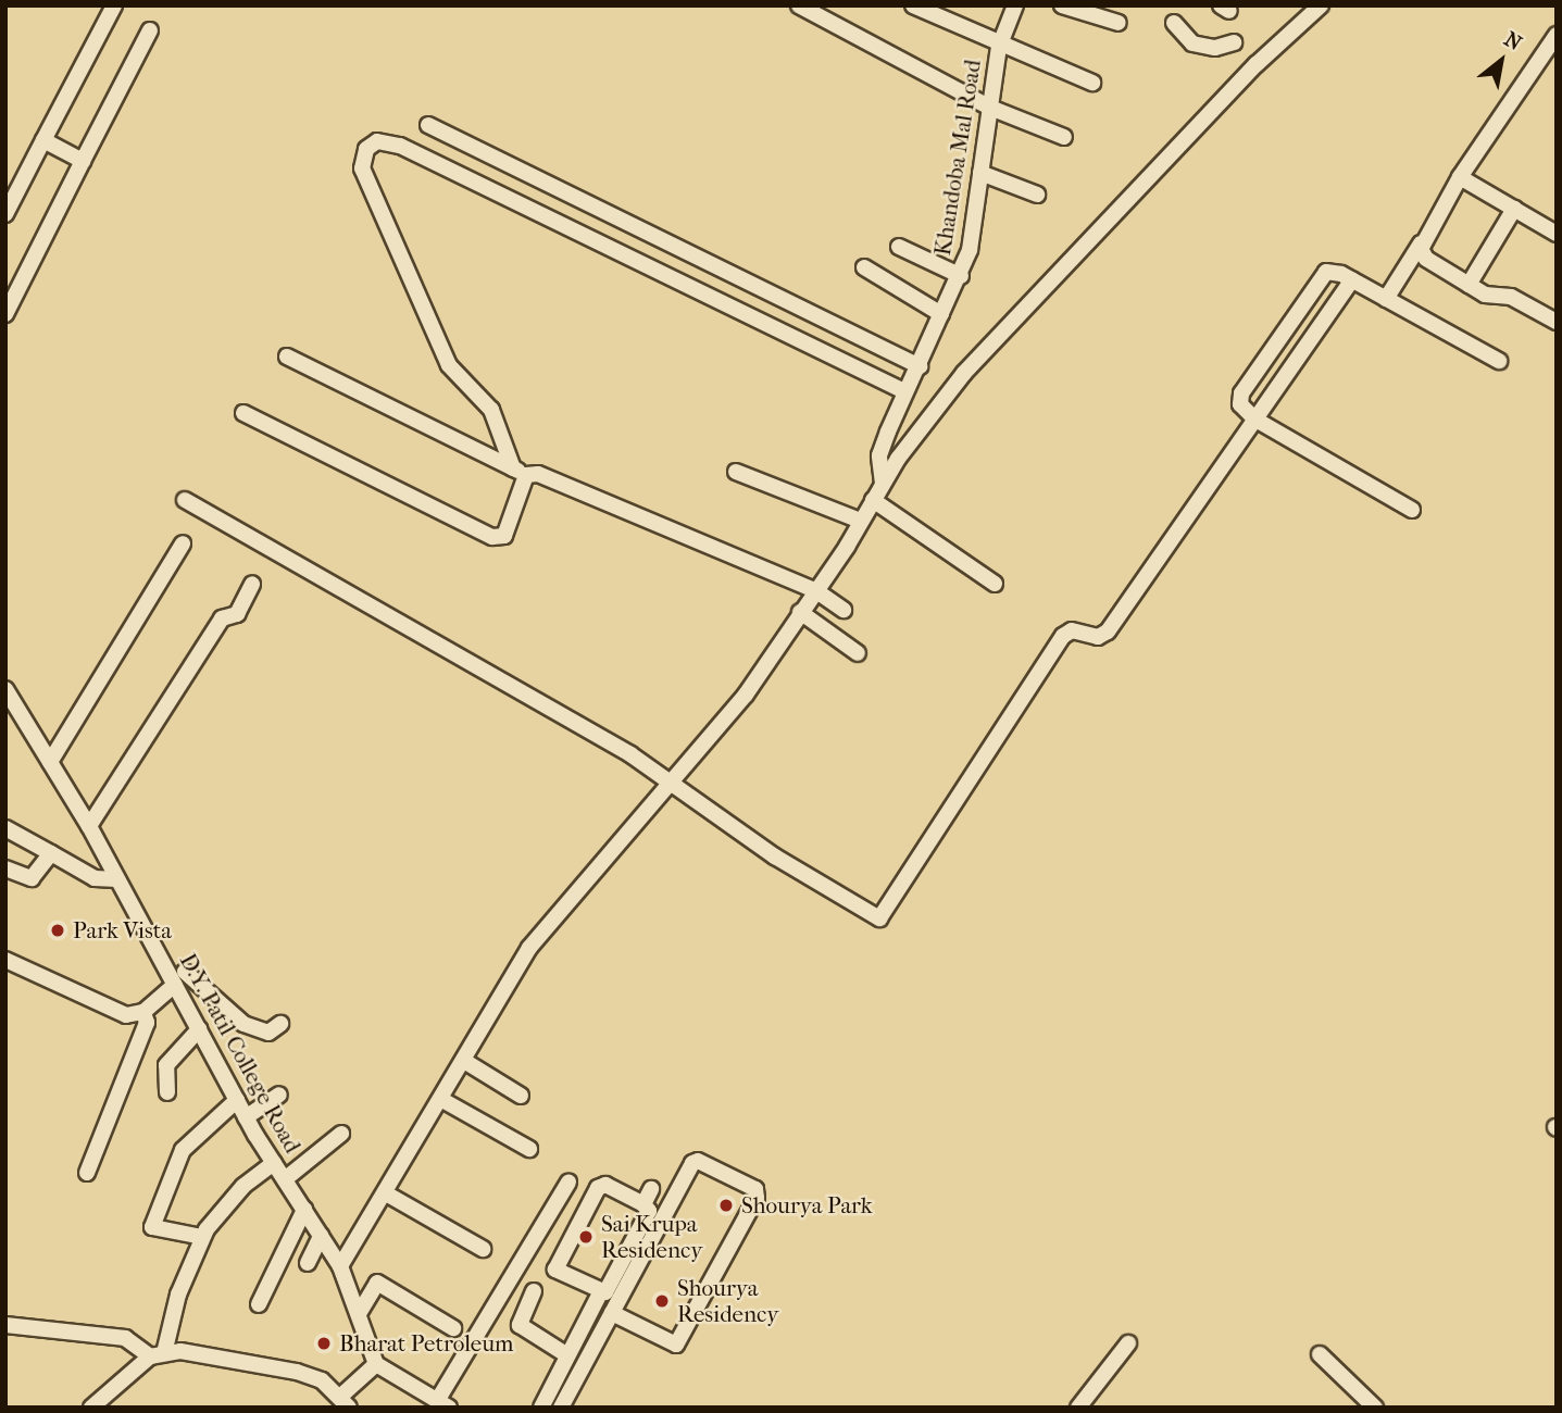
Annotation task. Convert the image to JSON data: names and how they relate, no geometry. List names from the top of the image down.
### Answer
{
  "streets": {
    "street": ["Khandoba Mal Road", "D.Y. Patil College Road"]
  },
  "places": [
    "Park Vista",
    "Shourya Park",
    "Sai Krupa Residency",
    "Shourya Residency",
    "Bharat Petroleum"
  ],
  "north": "top right"
}
